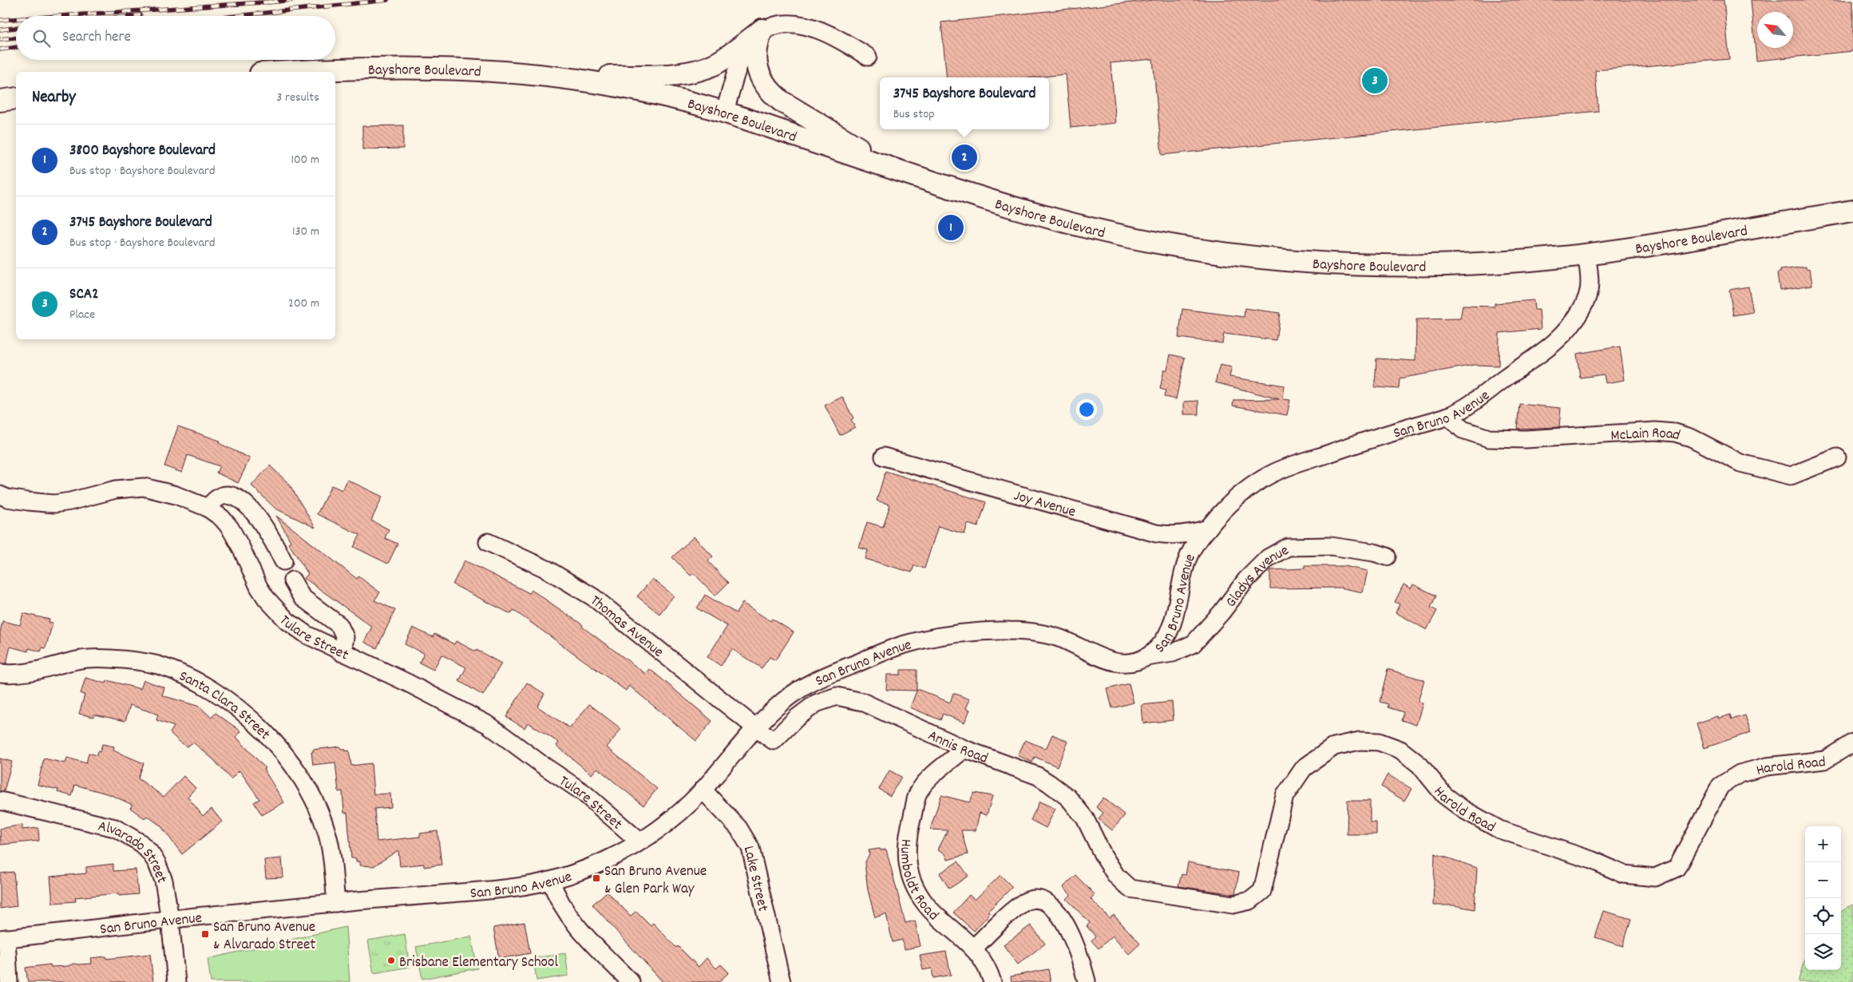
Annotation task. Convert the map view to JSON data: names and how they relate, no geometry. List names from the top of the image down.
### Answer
{
  "streets": {
    "main road": ["Bayshore Boulevard"],
    "street": [
      "San Bruno Avenue",
      "McLain Road",
      "Joy Avenue",
      "Gladys Avenue",
      "Thomas Avenue",
      "Tulare Street",
      "Santa Clara Street",
      "Annis Road",
      "Harold Road",
      "Alvarado Street",
      "Humboldt Road",
      "Lake Street"
    ]
  },
  "crossings": [
    ["Bayshore Boulevard", "San Bruno Avenue"],
    ["San Bruno Avenue", "McLain Road"],
    ["San Bruno Avenue", "Joy Avenue"],
    ["San Bruno Avenue", "Gladys Avenue"],
    ["San Bruno Avenue", "Thomas Avenue"],
    ["San Bruno Avenue", "Tulare Street"],
    ["San Bruno Avenue", "Santa Clara Street"],
    ["San Bruno Avenue", "Annis Road"],
    ["San Bruno Avenue", "Alvarado Street"],
    ["San Bruno Avenue", "Lake Street"],
    ["Thomas Avenue", "Annis Road"],
    ["Annis Road", "Harold Road"],
    ["Annis Road", "Humboldt Road"]
  ],
  "places": {
    "transit": ["San Bruno Avenue & Glen Park Way", "San Bruno Avenue & Alvarado Street"],
    "other": ["Brisbane Elementary School"]
  },
  "north": "top left",
  "page": {
    "search": "Search here",
    "pins": ["3", "2", "1"],
    "heading": ["Nearby", "3 results"],
    "popup": ["3745 Bayshore Boulevard", "Bus stop"],
    "list": [
      {
        "mark": "1",
        "name": "3800 Bayshore Boulevard",
        "note": "Bus stop · Bayshore Boulevard",
        "value": "100 m"
      },
      {
        "mark": "2",
        "name": "3745 Bayshore Boulevard",
        "note": "Bus stop · Bayshore Boulevard",
        "value": "130 m"
      },
      {
        "mark": "3",
        "name": "SCA2",
        "note": "Place",
        "value": "200 m"
      }
    ],
    "map_buttons": ["+", "−"]
  }
}
